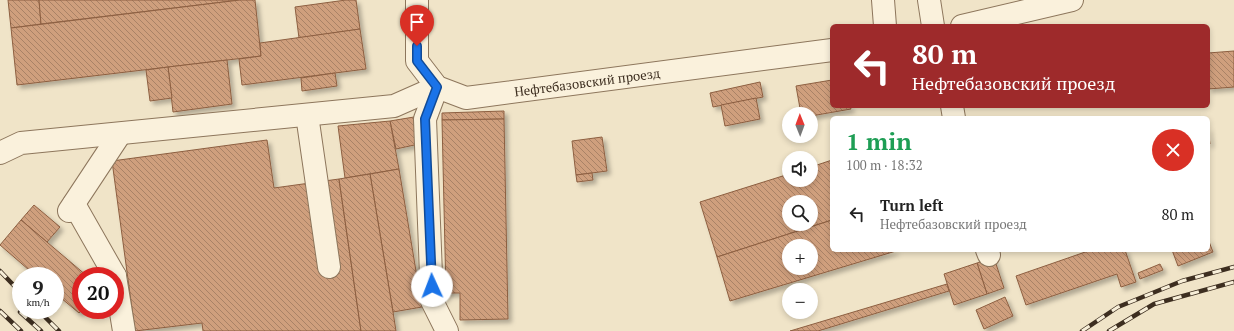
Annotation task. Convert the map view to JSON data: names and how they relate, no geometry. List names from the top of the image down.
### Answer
{
  "streets": {
    "street": ["Нефтебазовский проезд"]
  },
  "north": "top",
  "page": {
    "turn": ["80 m", "Нефтебазовский проезд"],
    "map_buttons": ["+", "−"],
    "heading": ["1 min", "100 m · 18:32"],
    "list": [
      {
        "name": "Turn left",
        "note": "Нефтебазовский проезд",
        "value": "80 m"
      }
    ],
    "speed": "9 km/h",
    "limit": "20"
  }
}
